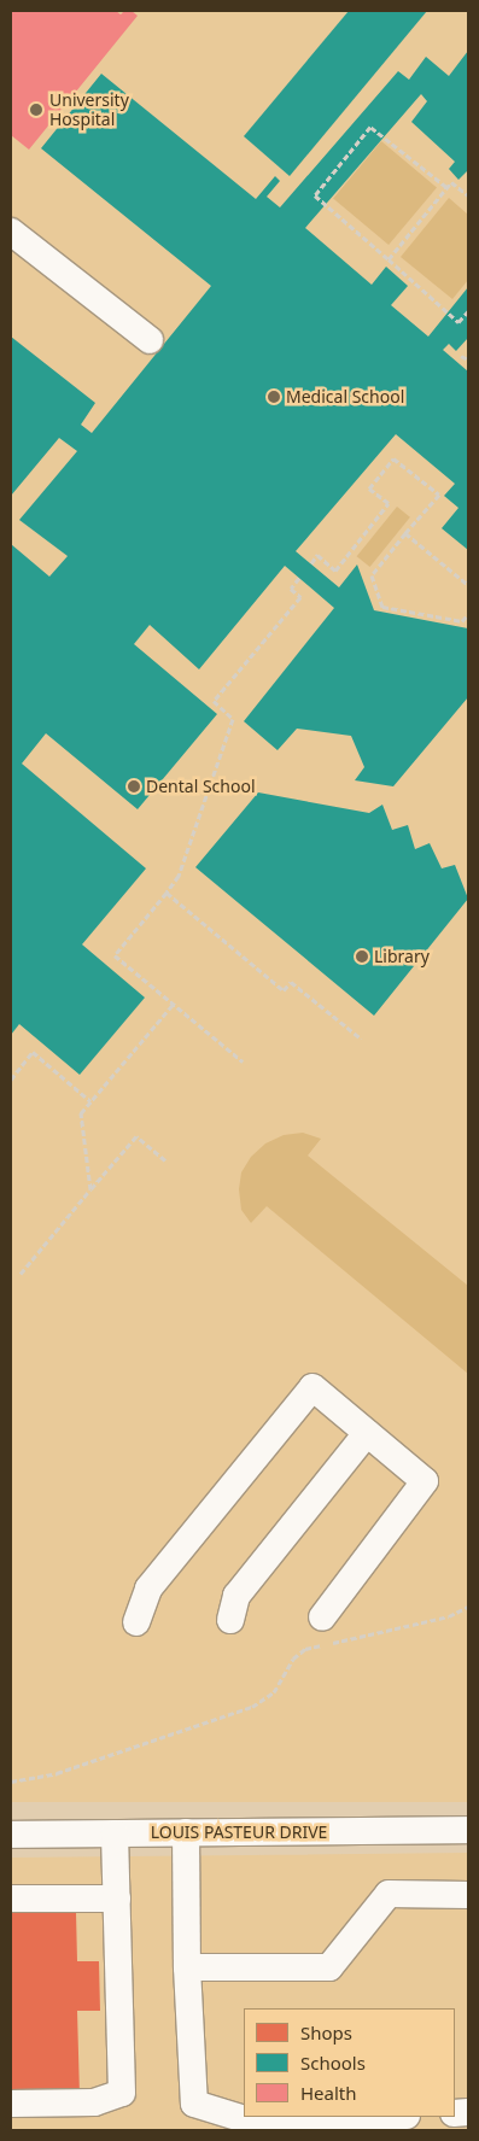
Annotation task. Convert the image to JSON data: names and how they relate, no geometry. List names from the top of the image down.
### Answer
{
  "streets": {
    "street": ["LOUIS PASTEUR DRIVE"]
  },
  "places": [
    "University Hospital",
    "Medical School",
    "Dental School",
    "Library"
  ],
  "legend": ["Shops", "Schools", "Health"]
}
